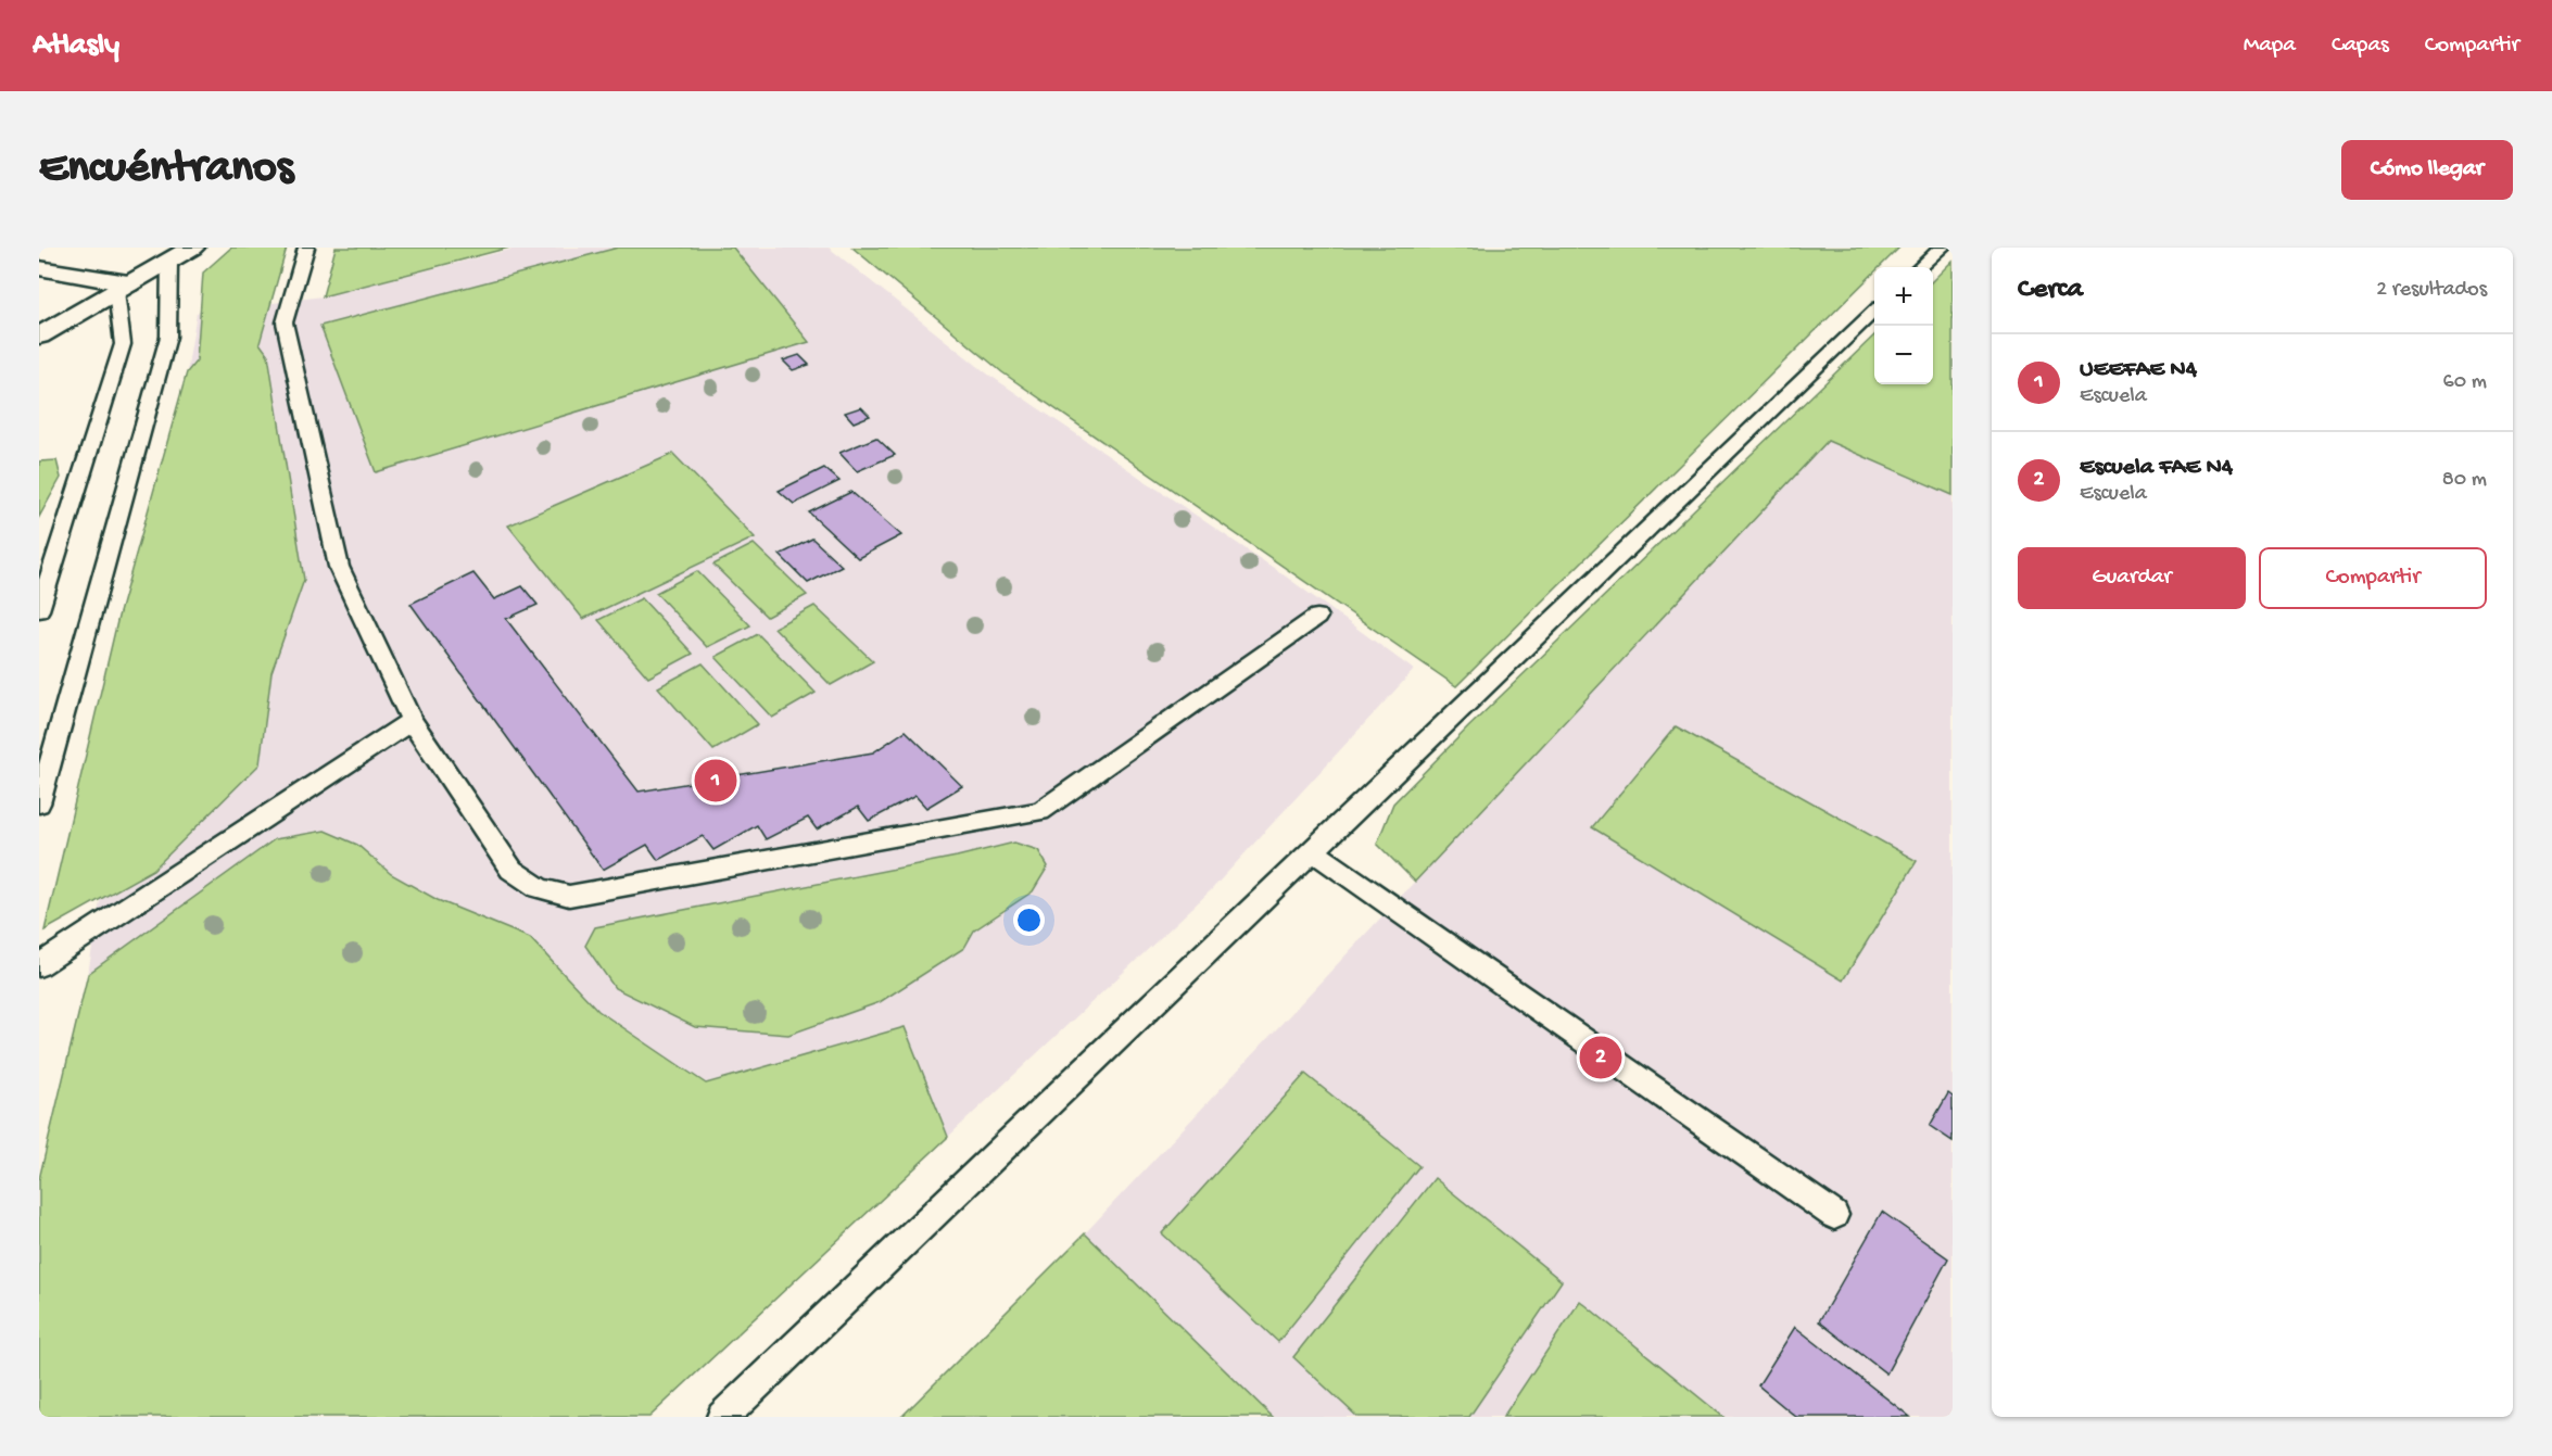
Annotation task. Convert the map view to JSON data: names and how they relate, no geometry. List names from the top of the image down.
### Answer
{
  "page": {
    "header": "Atlasly",
    "nav": ["Mapa", "Capas", "Compartir"],
    "buttons": [
      "Cómo llegar",
      ["Guardar", "Compartir"]
    ],
    "title": "Encuéntranos",
    "heading": ["Cerca", "2 resultados"],
    "map_buttons": ["+", "−"],
    "list": [
      {
        "mark": "1",
        "name": "UEEFAE N4",
        "note": "Escuela",
        "value": "60 m"
      },
      {
        "mark": "2",
        "name": "Escuela FAE N4",
        "note": "Escuela",
        "value": "80 m"
      }
    ],
    "pins": ["1", "2"]
  }
}
